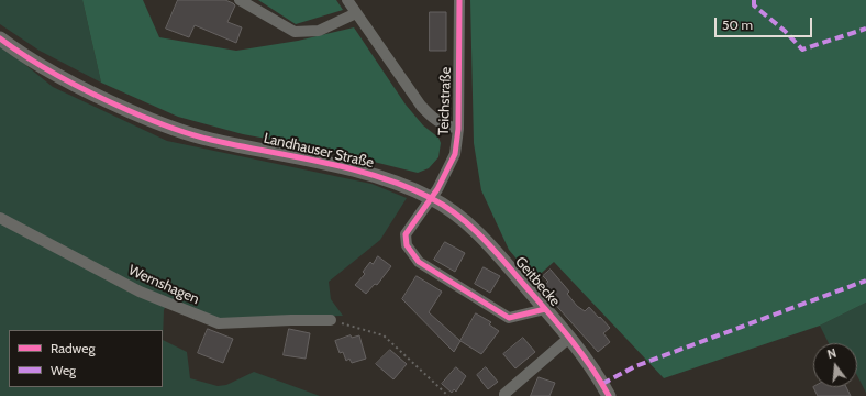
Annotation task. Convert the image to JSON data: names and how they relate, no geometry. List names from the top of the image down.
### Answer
{
  "streets": {
    "street": [
      "Teichstraße",
      "Landhauser Straße",
      "Geitbecke",
      "Wernshagen"
    ]
  },
  "crossings": [
    ["Teichstraße", "Landhauser Straße"],
    ["Teichstraße", "Geitbecke"],
    ["Landhauser Straße", "Geitbecke"]
  ],
  "legend": ["Radweg", "Weg"],
  "scale_bar": "50 m",
  "north": "top"
}
